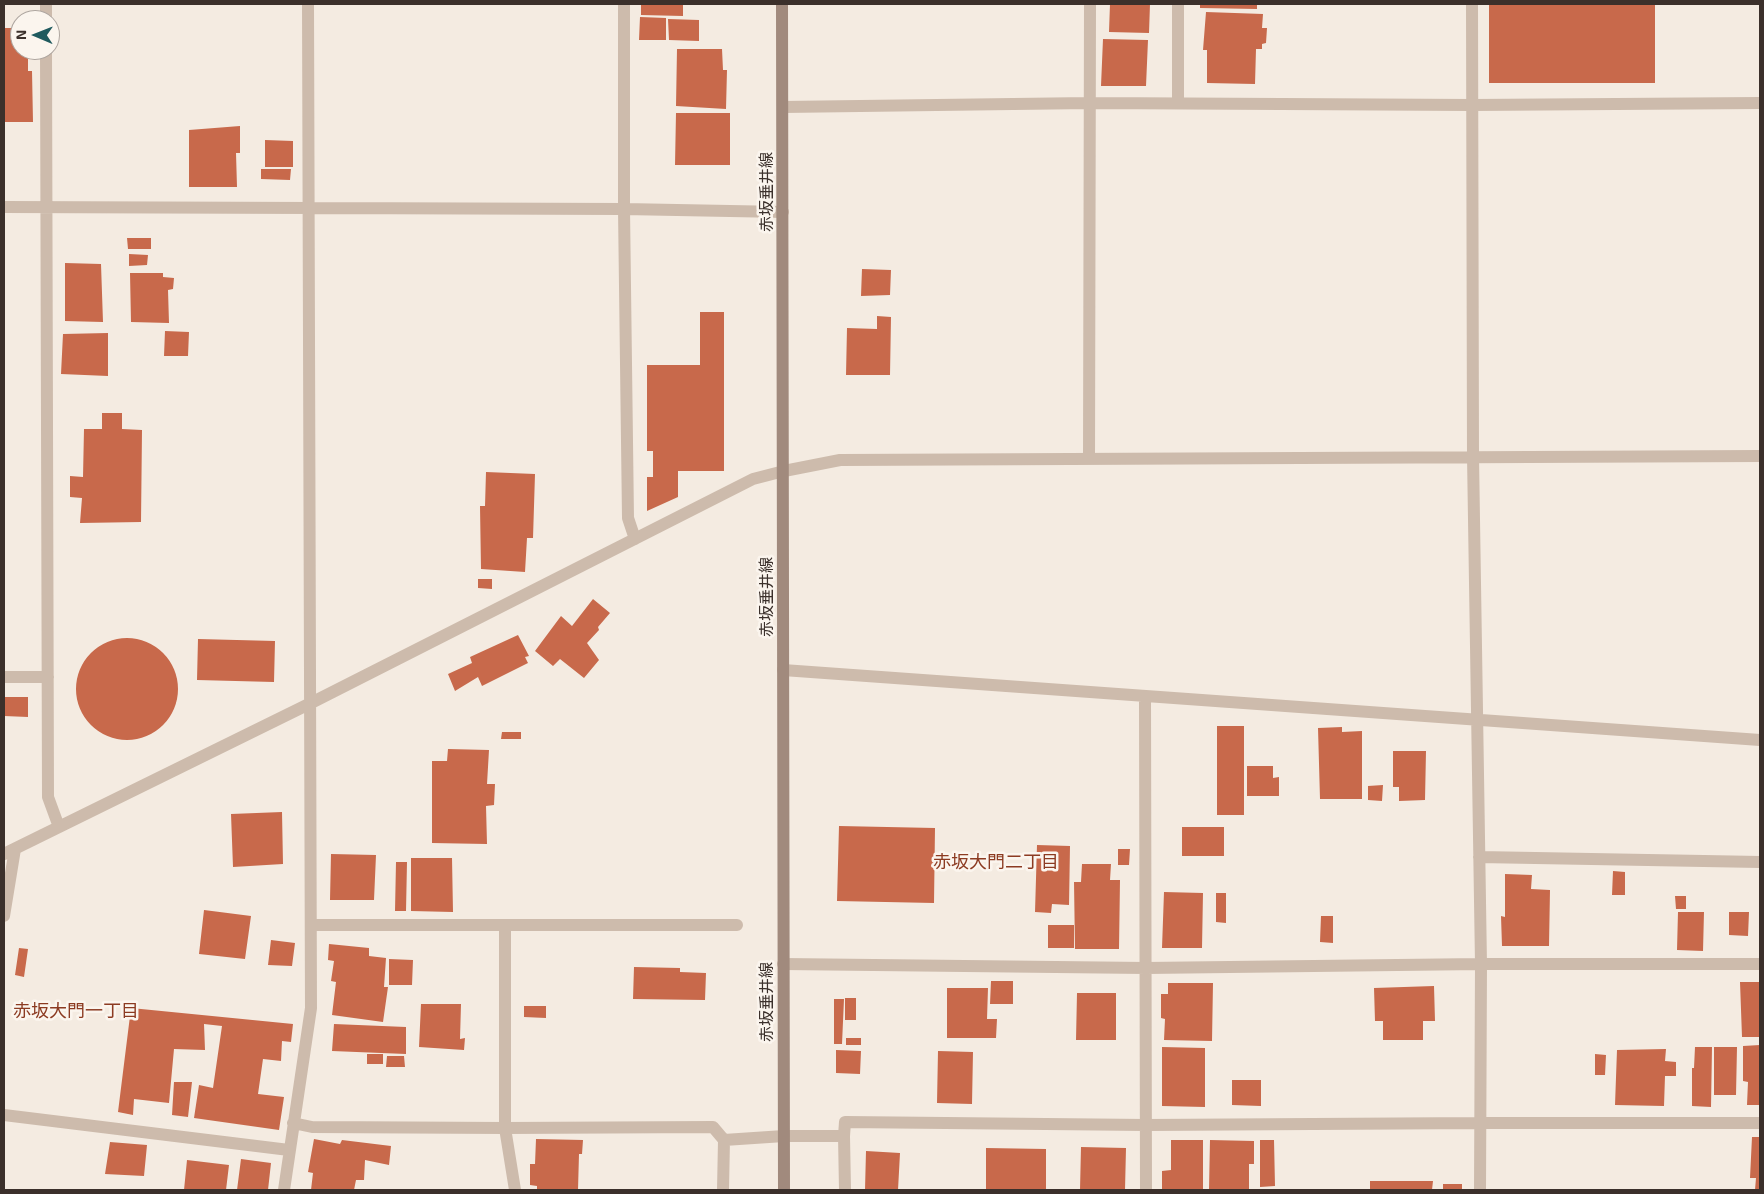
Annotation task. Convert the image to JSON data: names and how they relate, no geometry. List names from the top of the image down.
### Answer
{
  "streets": {
    "main road": ["赤坂垂井線"]
  },
  "districts": ["赤坂大門二丁目", "赤坂大門一丁目"],
  "north": "left"
}
